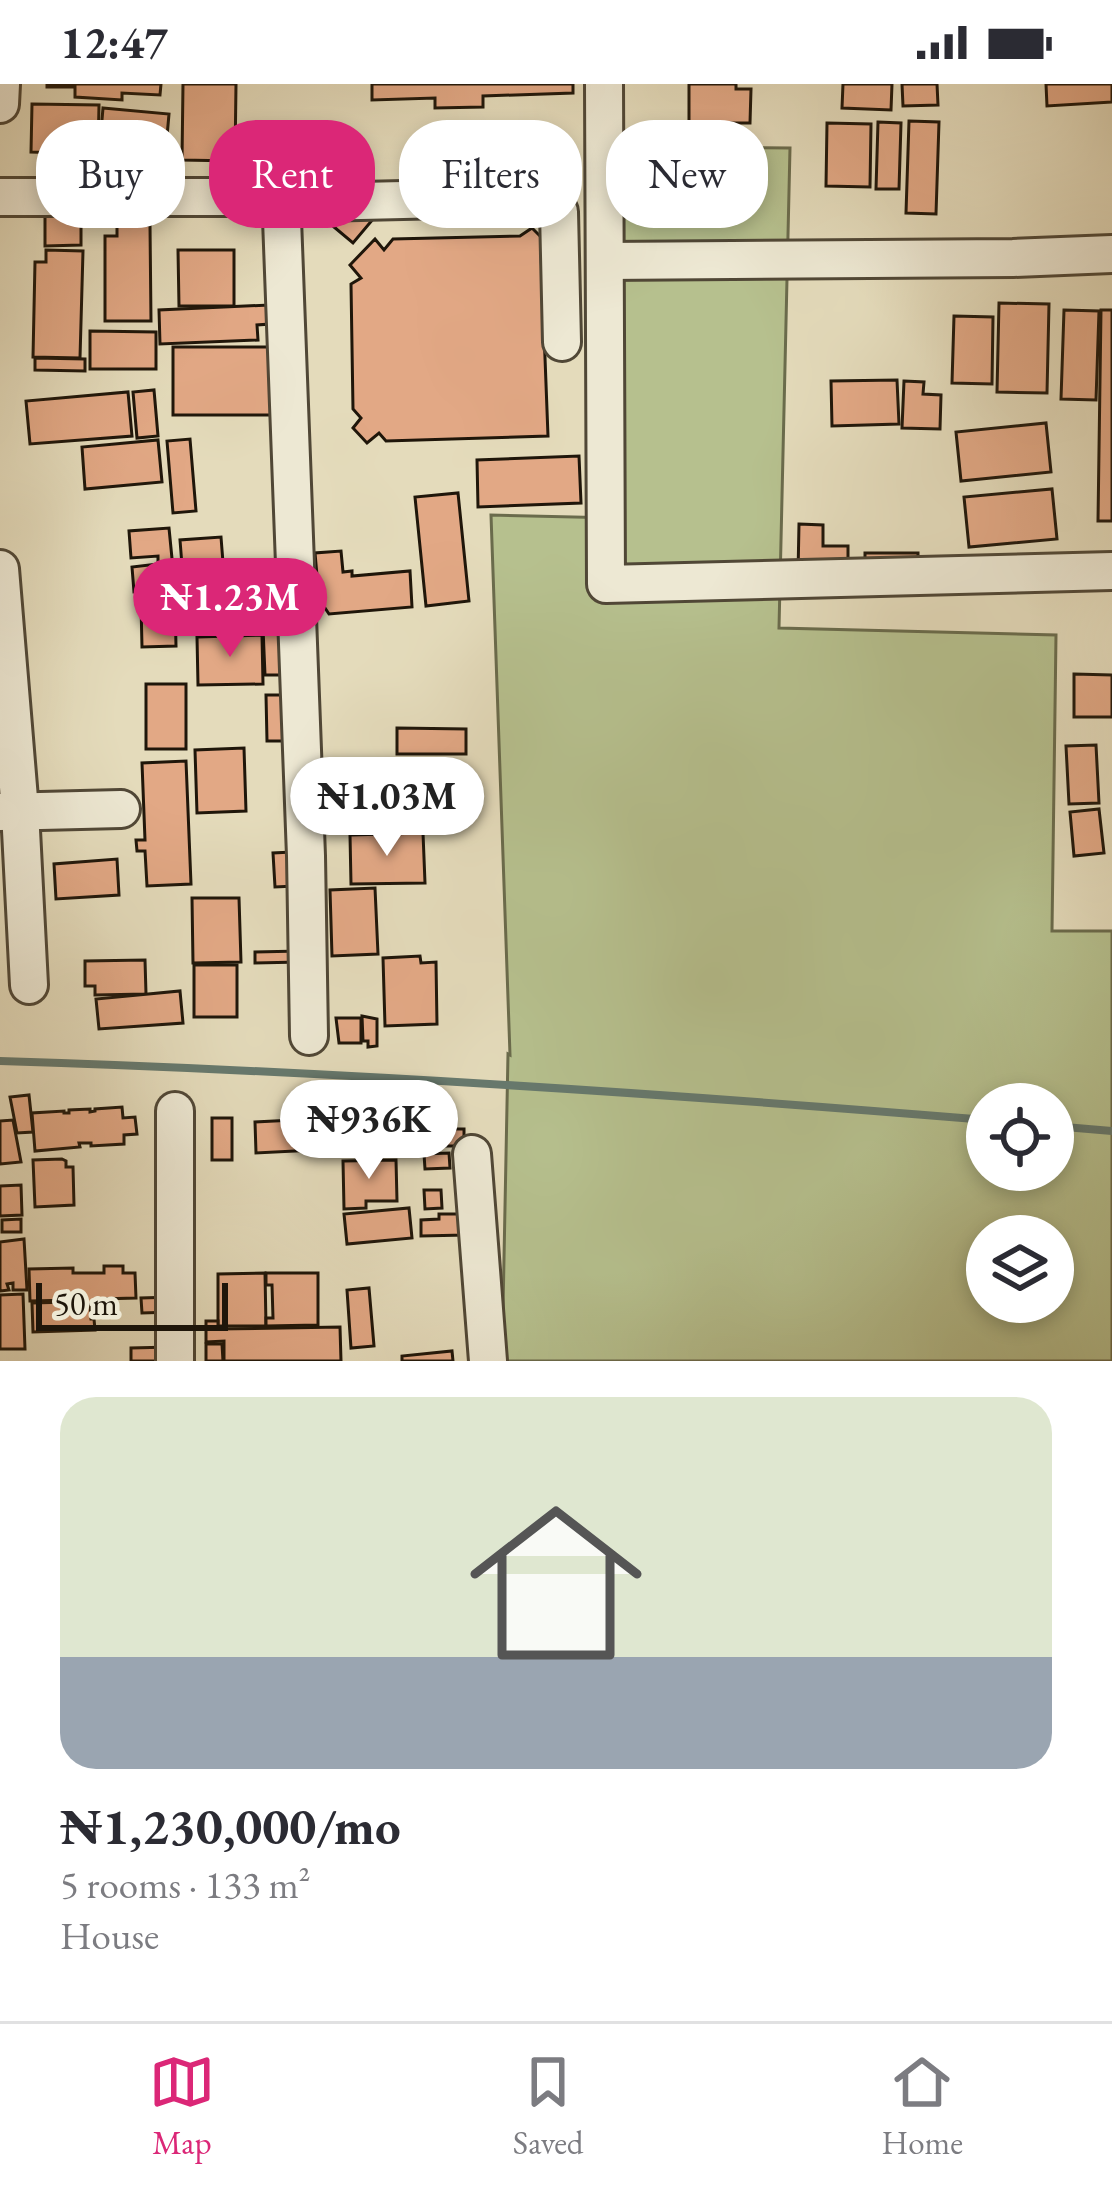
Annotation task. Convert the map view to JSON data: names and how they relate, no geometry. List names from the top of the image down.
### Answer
{
  "scale_bar": "50 m",
  "page": {
    "status": "12:47",
    "chip": [
      "Buy",
      "Rent",
      "Filters",
      "New"
    ],
    "price": ["₦1.23M", "₦1.03M", "₦936K"],
    "scale": "50 m",
    "list": [
      {
        "name": "₦1,230,000/mo",
        "note": "5 rooms · 133 m² · House"
      }
    ],
    "tabs": ["Map", "Saved", "Home"]
  }
}
